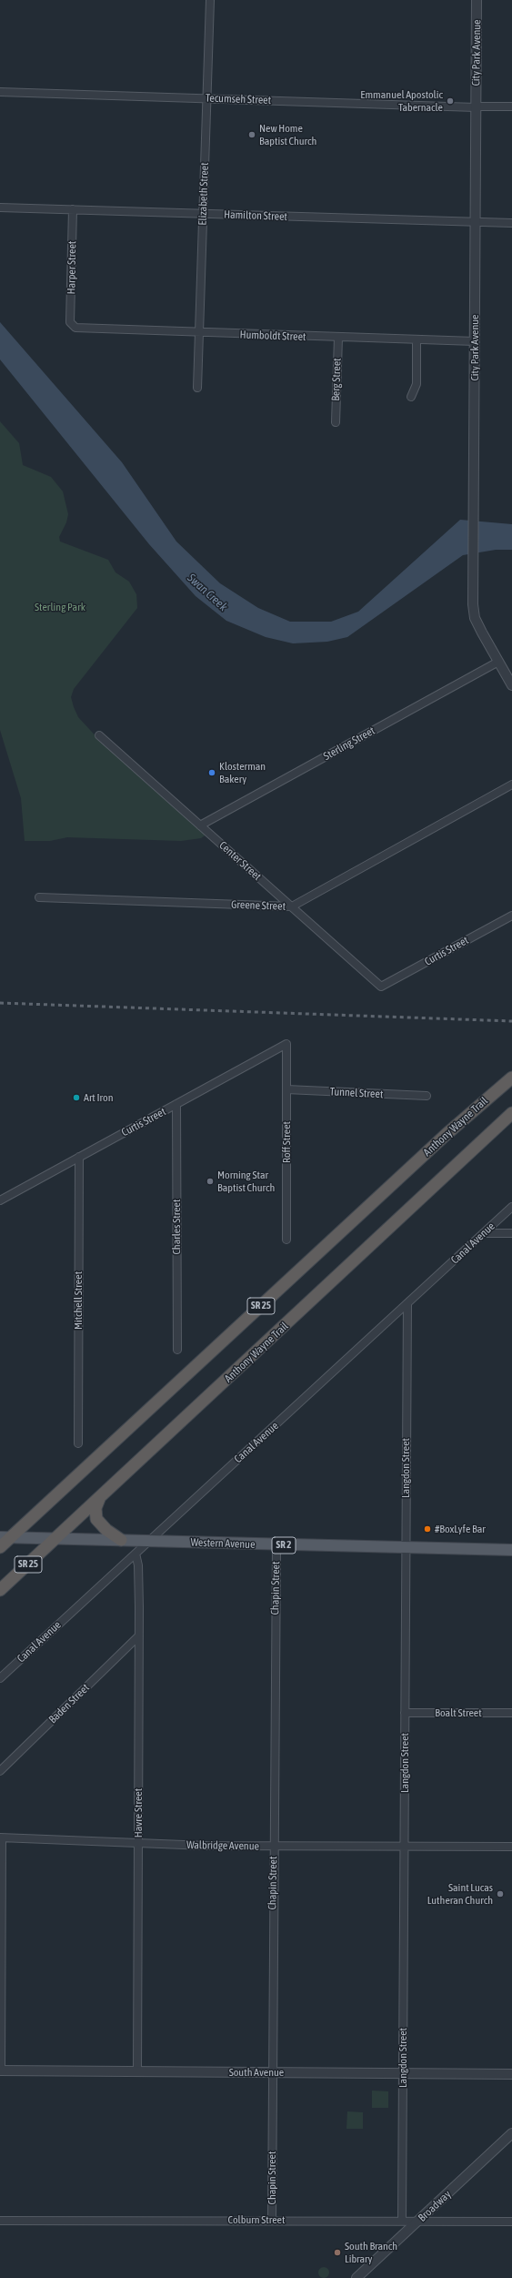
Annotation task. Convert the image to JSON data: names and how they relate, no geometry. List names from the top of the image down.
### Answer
{
  "streets": {
    "highway": ["Anthony Wayne Trail", "SR 25"],
    "main road": ["Western Avenue", "SR 2"],
    "street": [
      "City Park Avenue",
      "Tecumseh Street",
      "Elizabeth Street",
      "Hamilton Street",
      "Harper Street",
      "Humboldt Street",
      "Berg Street",
      "Sterling Street",
      "Center Street",
      "Greene Street",
      "Curtis Street",
      "Tunnel Street",
      "Roff Street",
      "Charles Street",
      "Canal Avenue",
      "Mitchell Street",
      "Langdon Street",
      "Chapin Street",
      "Baden Street",
      "Boalt Street",
      "Havre Street",
      "Walbridge Avenue",
      "South Avenue",
      "Broadway",
      "Colburn Street"
    ]
  },
  "crossings": [
    ["City Park Avenue", "Tecumseh Street"],
    ["City Park Avenue", "Hamilton Street"],
    ["City Park Avenue", "Humboldt Street"],
    ["City Park Avenue", "Sterling Street"],
    ["Tecumseh Street", "Elizabeth Street"],
    ["Elizabeth Street", "Hamilton Street"],
    ["Elizabeth Street", "Humboldt Street"],
    ["Hamilton Street", "Harper Street"],
    ["Harper Street", "Humboldt Street"],
    ["Humboldt Street", "Berg Street"],
    ["Sterling Street", "Center Street"],
    ["Center Street", "Greene Street"],
    ["Center Street", "Curtis Street"],
    ["Curtis Street", "Roff Street"],
    ["Curtis Street", "Charles Street"],
    ["Curtis Street", "Mitchell Street"],
    ["Tunnel Street", "Roff Street"],
    ["Anthony Wayne Trail", "Western Avenue"],
    ["Canal Avenue", "Langdon Street"],
    ["Canal Avenue", "Western Avenue"],
    ["Canal Avenue", "Havre Street"],
    ["Langdon Street", "Western Avenue"],
    ["Langdon Street", "Boalt Street"],
    ["Langdon Street", "Walbridge Avenue"],
    ["Langdon Street", "South Avenue"],
    ["Langdon Street", "Colburn Street"],
    ["Western Avenue", "Chapin Street"],
    ["Chapin Street", "Walbridge Avenue"],
    ["Chapin Street", "South Avenue"],
    ["Chapin Street", "Colburn Street"],
    ["Baden Street", "Havre Street"],
    ["Havre Street", "Walbridge Avenue"],
    ["Havre Street", "South Avenue"],
    ["Broadway", "Colburn Street"]
  ],
  "water": ["Swan Creek"],
  "parks": ["Sterling Park"],
  "places": [
    "Emmanuel Apostolic Tabernacle",
    "New Home Baptist Church",
    "Klosterman Bakery",
    "Art Iron",
    "Morning Star Baptist Church",
    "#BoxLyfe Bar",
    "Saint Lucas Lutheran Church",
    "South Branch Library"
  ]
}
